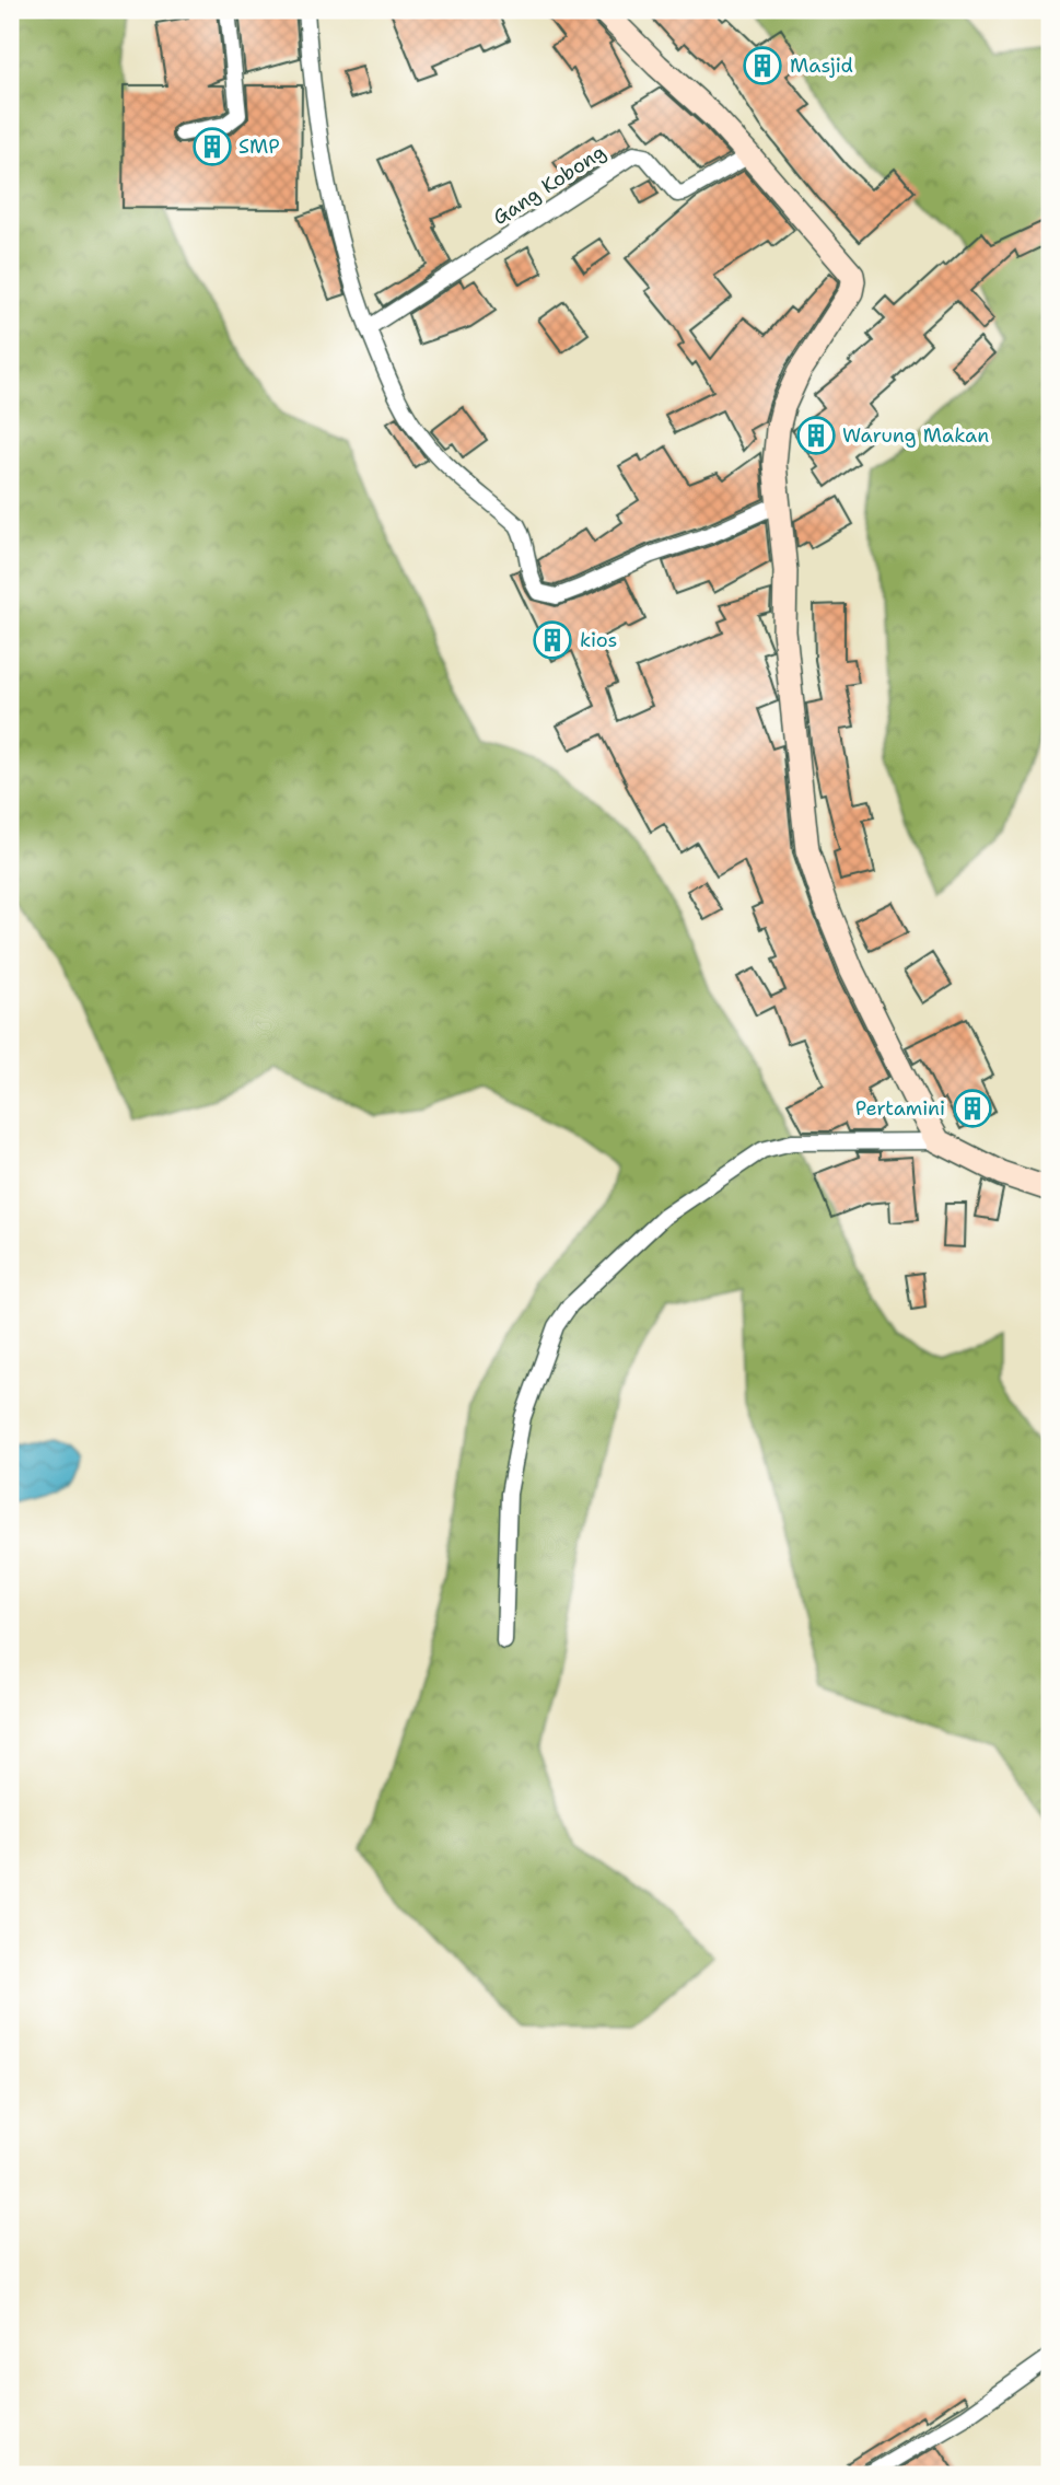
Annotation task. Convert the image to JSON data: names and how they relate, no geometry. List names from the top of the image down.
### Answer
{
  "streets": {
    "street": ["Gang Kobong"]
  },
  "places": {
    "building": [
      "Masjid",
      "SMP",
      "Warung Makan",
      "kios",
      "Pertamini"
    ]
  }
}
